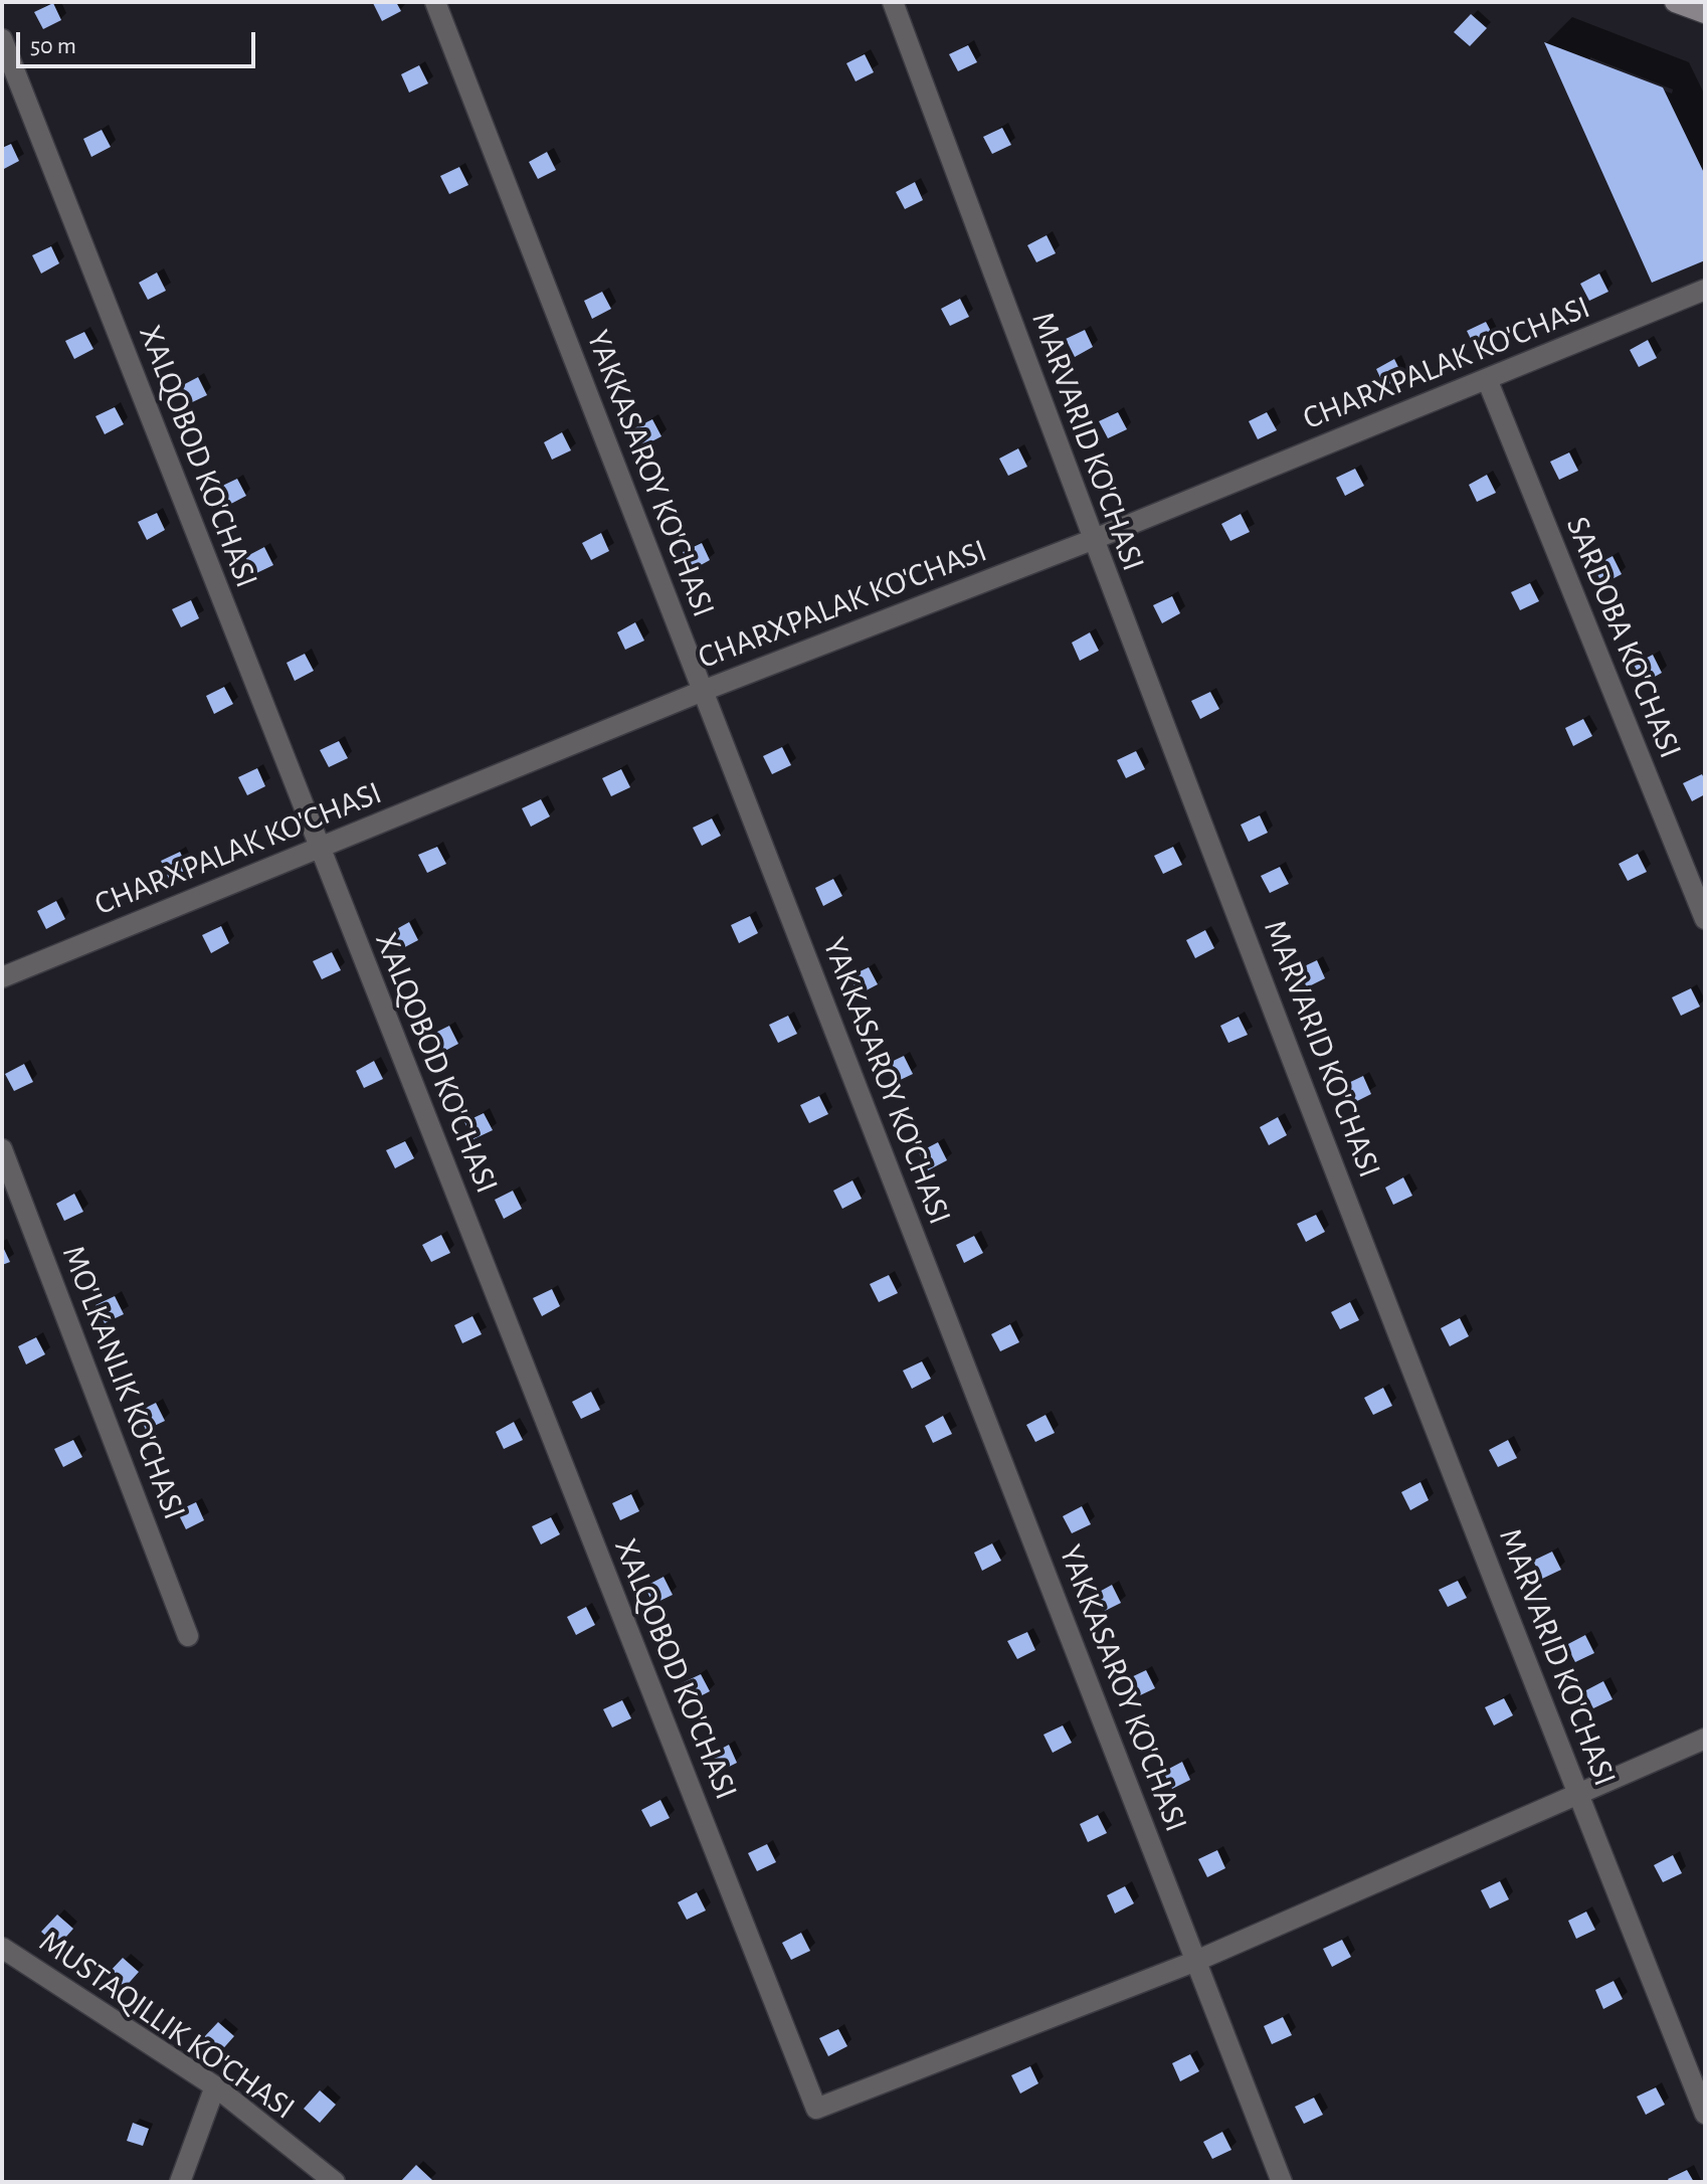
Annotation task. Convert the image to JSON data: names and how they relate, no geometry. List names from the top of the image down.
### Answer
{
  "streets": {
    "street": [
      "CHARXPALAK KO'CHASI",
      "MARVARID KO'CHASI",
      "XALQOBOD KO'CHASI",
      "YAKKASAROY KO'CHASI",
      "SARDOBA KO'CHASI",
      "MO'LKANLIK KO'CHASI",
      "MUSTAQILLIK KO'CHASI"
    ]
  },
  "crossings": [
    ["CHARXPALAK KO'CHASI", "MARVARID KO'CHASI"],
    ["CHARXPALAK KO'CHASI", "XALQOBOD KO'CHASI"],
    ["CHARXPALAK KO'CHASI", "YAKKASAROY KO'CHASI"],
    ["CHARXPALAK KO'CHASI", "SARDOBA KO'CHASI"],
    ["XALQOBOD KO'CHASI", "YAKKASAROY KO'CHASI"]
  ],
  "scale_bar": "50 m"
}
